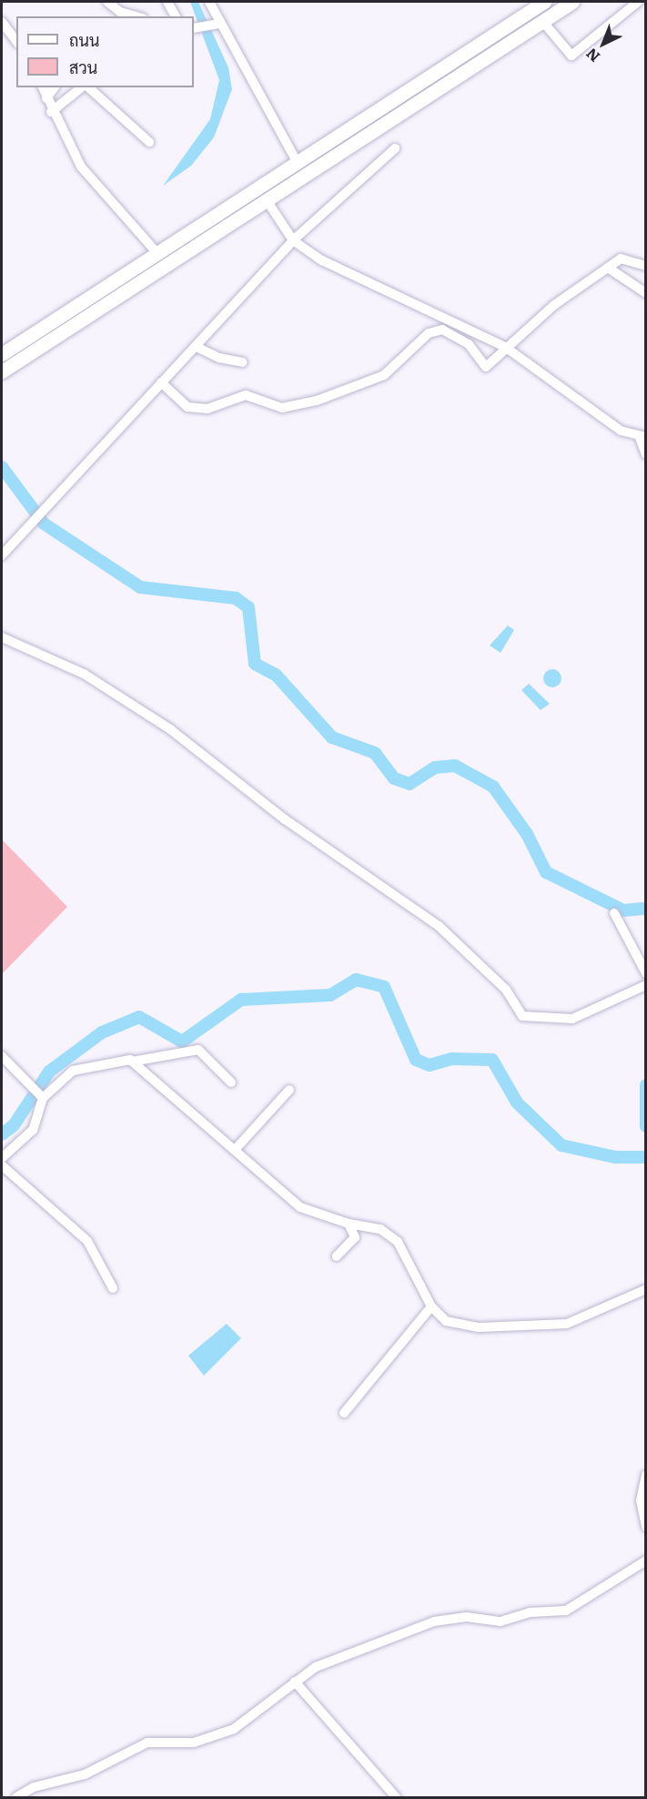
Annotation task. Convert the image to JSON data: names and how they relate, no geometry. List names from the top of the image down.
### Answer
{
  "legend": ["ถนน", "สวน"],
  "north": "bottom left"
}
